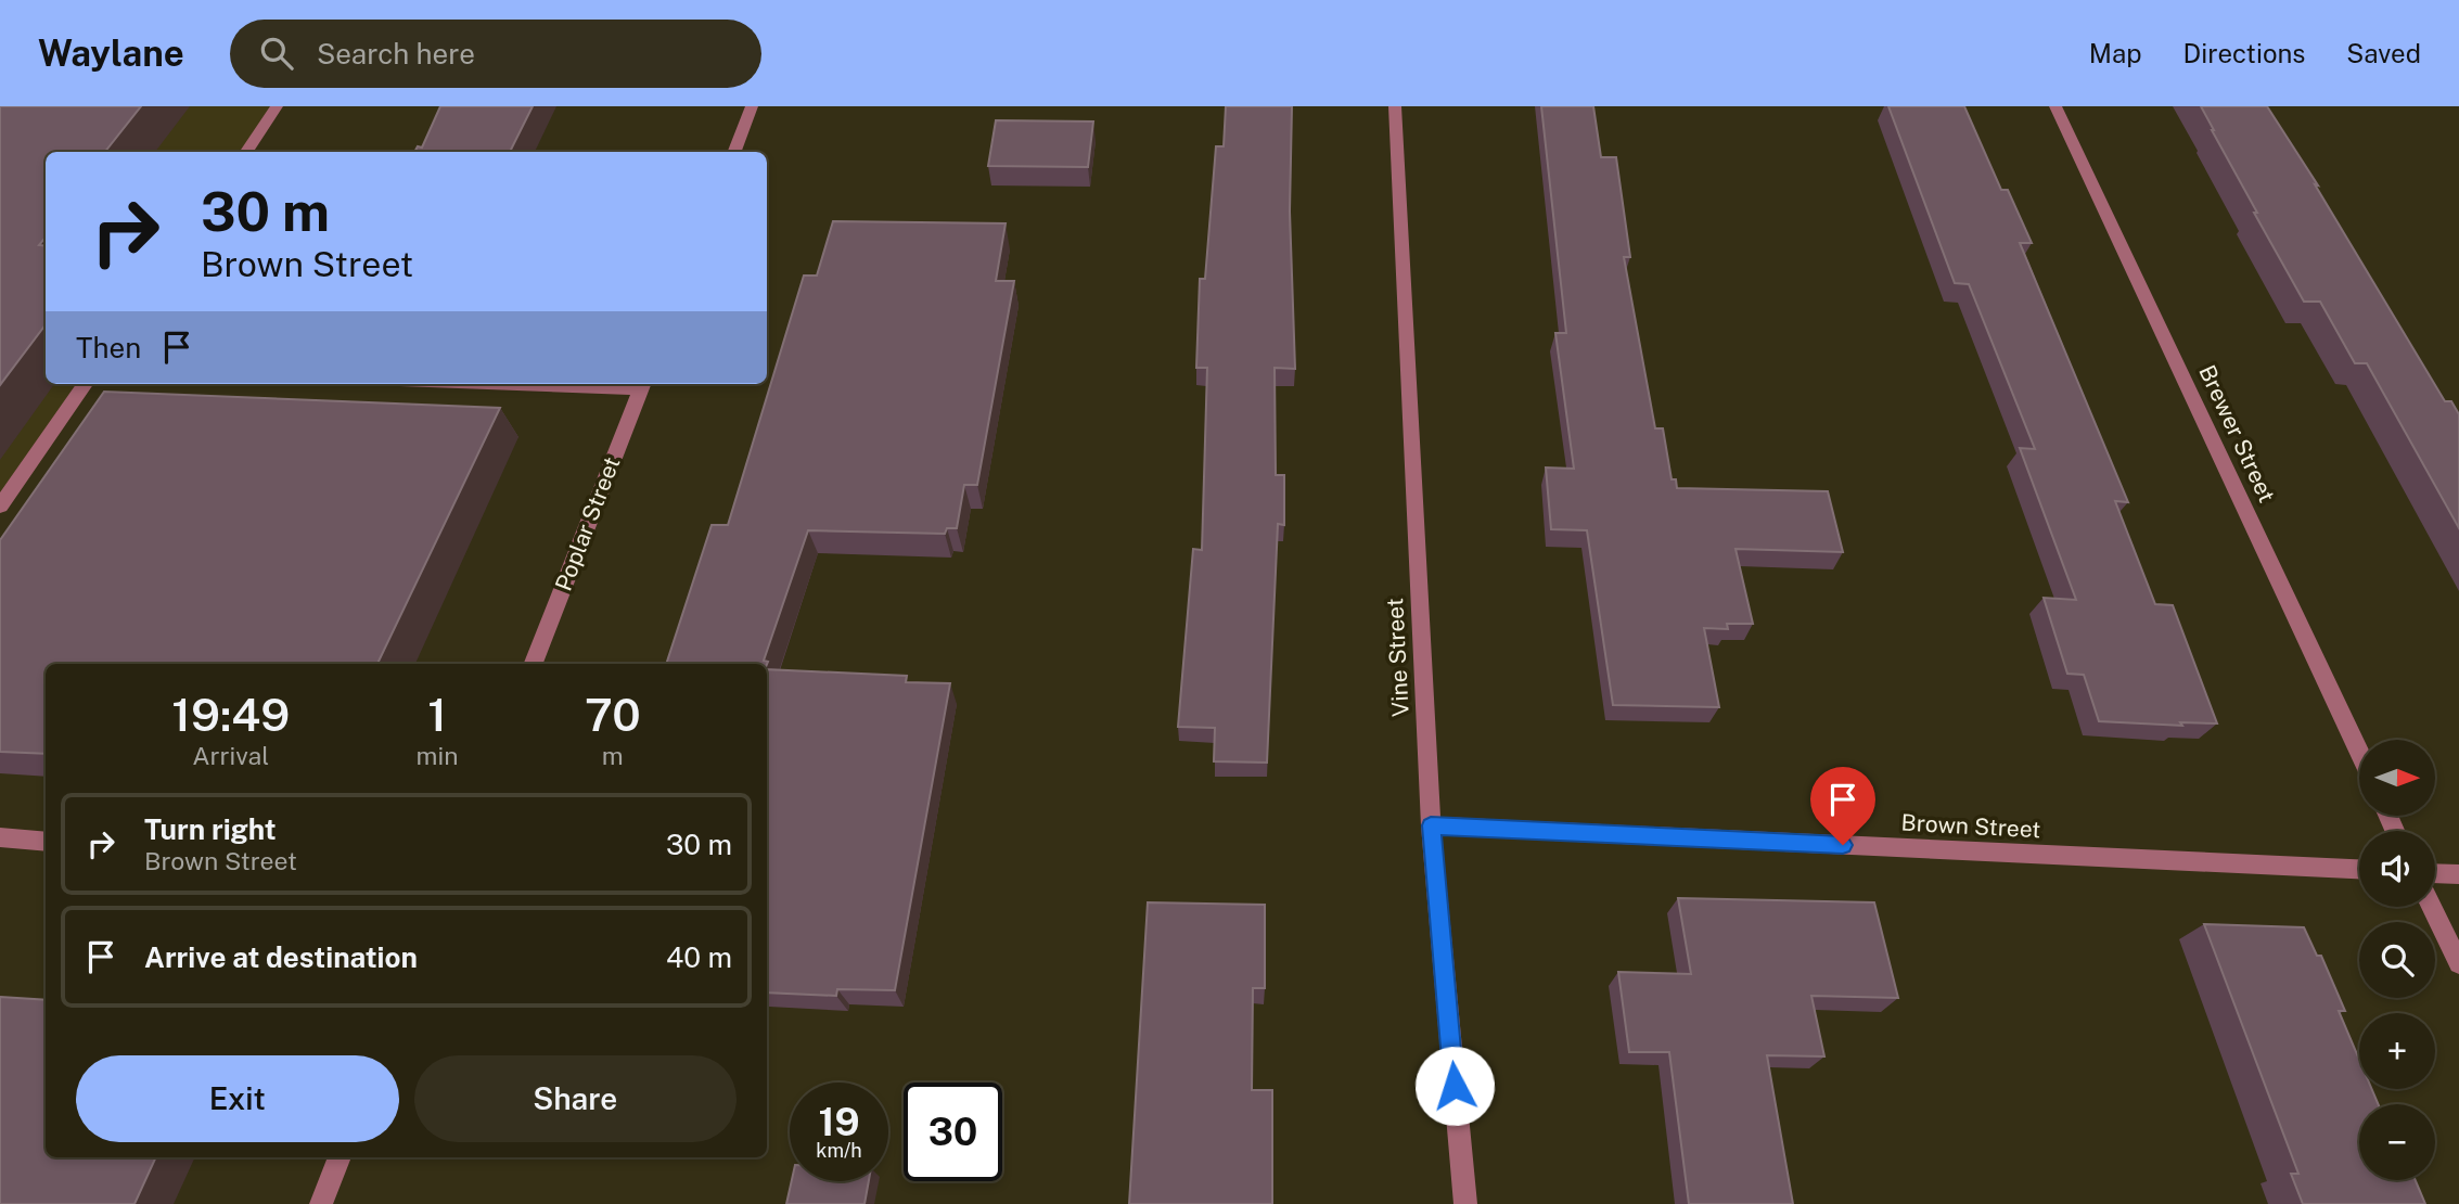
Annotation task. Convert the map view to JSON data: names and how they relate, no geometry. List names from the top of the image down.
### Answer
{
  "streets": {
    "street": [
      "Brewer Street",
      "Poplar Street",
      "Vine Street",
      "Brown Street"
    ]
  },
  "crossings": [
    ["Vine Street", "Brown Street"]
  ],
  "north": "right",
  "page": {
    "header": "Waylane",
    "search": "Search here",
    "nav": ["Map", "Directions", "Saved"],
    "turn": ["30 m", "Brown Street"],
    "then": "Then",
    "eta": [
      "19:49",
      "Arrival",
      "1",
      "min",
      "70",
      "m"
    ],
    "map_buttons": ["+", "−"],
    "list": [
      {
        "name": "Turn right",
        "note": "Brown Street",
        "value": "30 m"
      },
      {
        "name": "Arrive at destination",
        "value": "40 m"
      }
    ],
    "buttons": ["Exit", "Share"],
    "speed": "19 km/h",
    "limit": "30"
  }
}
